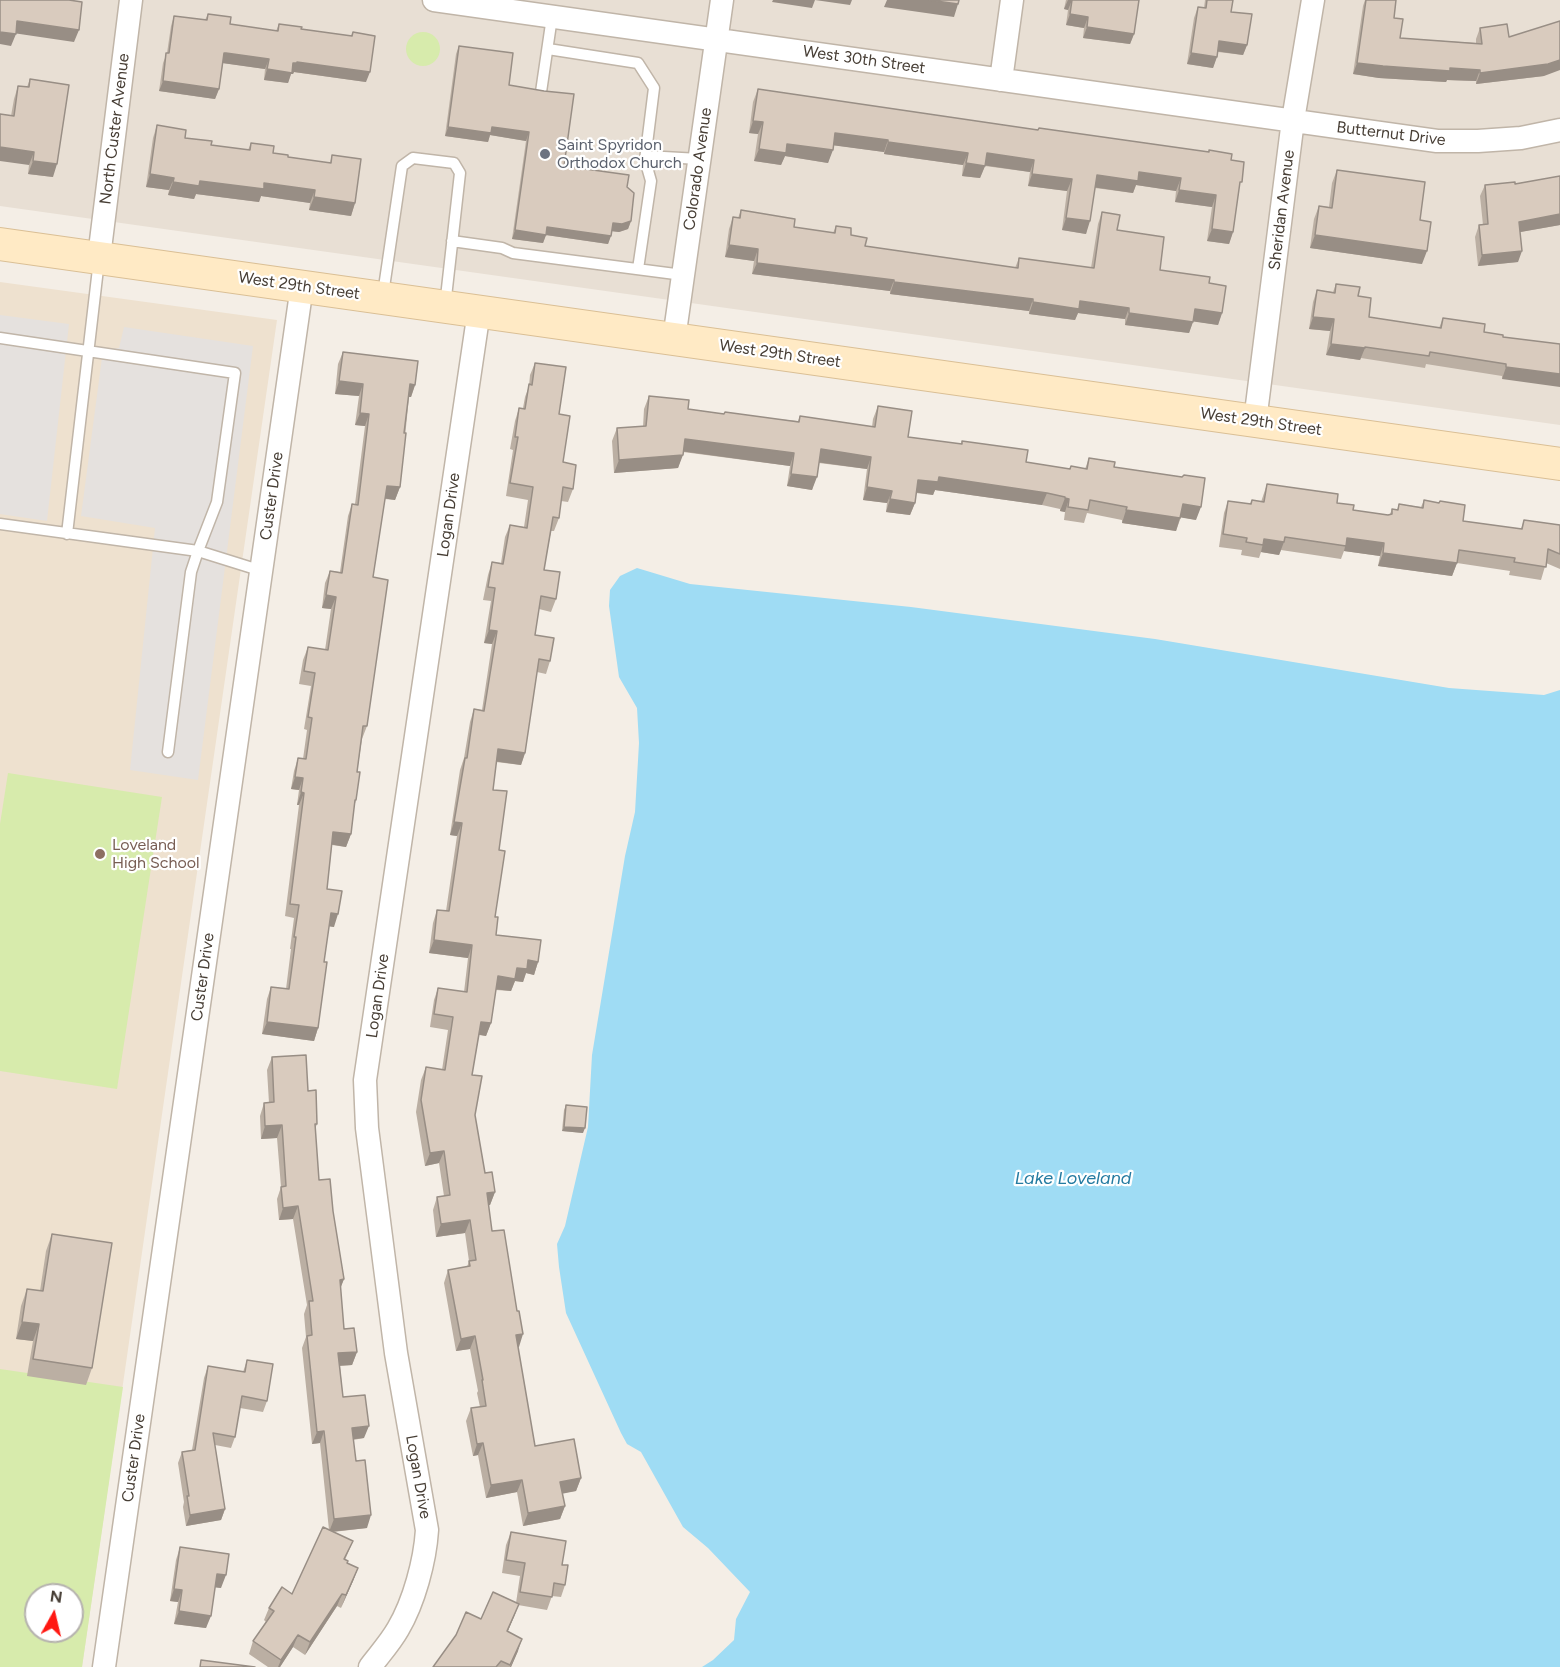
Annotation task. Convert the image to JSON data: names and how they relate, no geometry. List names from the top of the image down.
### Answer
{
  "streets": {
    "main road": ["West 29th Street"],
    "street": [
      "West 30th Street",
      "North Custer Avenue",
      "Butternut Drive",
      "Colorado Avenue",
      "Sheridan Avenue",
      "Custer Drive",
      "Logan Drive"
    ]
  },
  "crossings": [
    ["West 30th Street", "Butternut Drive"],
    ["West 30th Street", "Colorado Avenue"],
    ["West 30th Street", "Sheridan Avenue"],
    ["North Custer Avenue", "West 29th Street"],
    ["Butternut Drive", "Sheridan Avenue"],
    ["Colorado Avenue", "West 29th Street"],
    ["Sheridan Avenue", "West 29th Street"],
    ["West 29th Street", "Custer Drive"],
    ["West 29th Street", "Logan Drive"]
  ],
  "water": ["Lake Loveland"],
  "places": ["Saint Spyridon Orthodox Church", "Loveland High School"],
  "north": "top"
}
